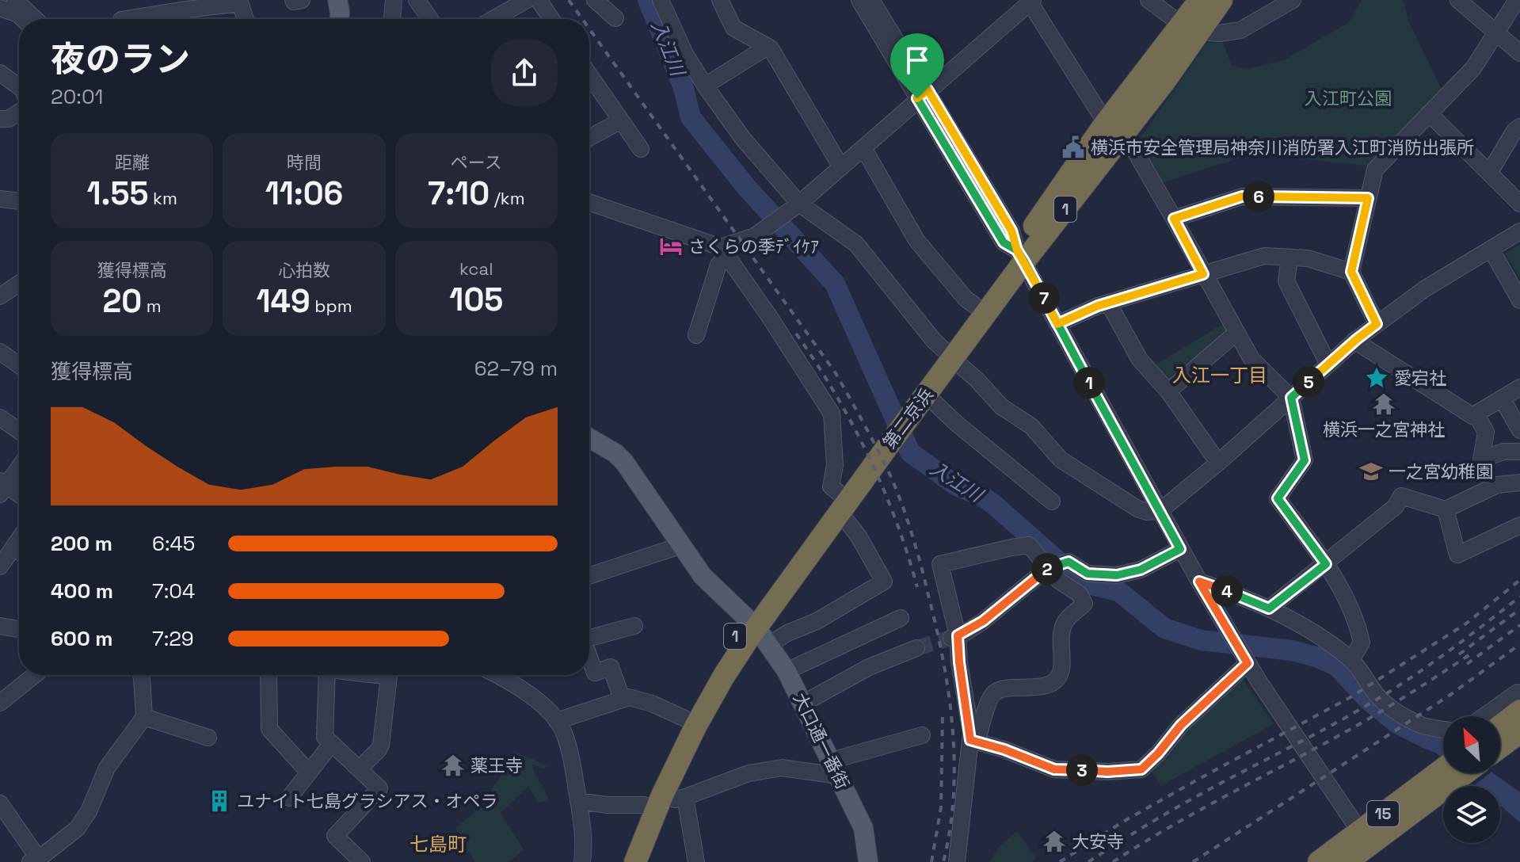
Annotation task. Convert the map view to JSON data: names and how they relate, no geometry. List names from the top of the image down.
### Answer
{
  "streets": {
    "highway": ["1", "第二京浜", "15"],
    "main road": ["大口通一番街"]
  },
  "crossings": [
    ["第二京浜", "大口通一番街"]
  ],
  "districts": ["入江一丁目", "七島町"],
  "water": ["入江川"],
  "parks": ["入江町公園"],
  "places": {
    "public building": ["横浜市安全管理局神奈川消防署入江町消防出張所"],
    "hotel": ["さくらの季ﾃﾞｲｹｱ"],
    "place": ["愛宕社"],
    "temple": ["横浜一之宮神社", "薬王寺", "大安寺"],
    "school or university": ["一之宮幼稚園"],
    "building": ["ユナイト七島グラシアス・オペラ"]
  },
  "north": "top left",
  "page": {
    "heading": ["夜のラン", "20:01"],
    "stats": [
      ["距離", "1.55 km"],
      ["時間", "11:06"],
      ["ペース", "7:10 /km"],
      ["獲得標高", "20 m"],
      ["心拍数", "149 bpm"],
      ["kcal", "105"]
    ],
    "pins": [
      "6",
      "7",
      "5",
      "1",
      "2",
      "4",
      "3"
    ],
    "chart": ["獲得標高", "62–79 m"],
    "list": [
      {
        "name": "200 m",
        "note": "6:45"
      },
      {
        "name": "400 m",
        "note": "7:04"
      },
      {
        "name": "600 m",
        "note": "7:29"
      }
    ]
  }
}
